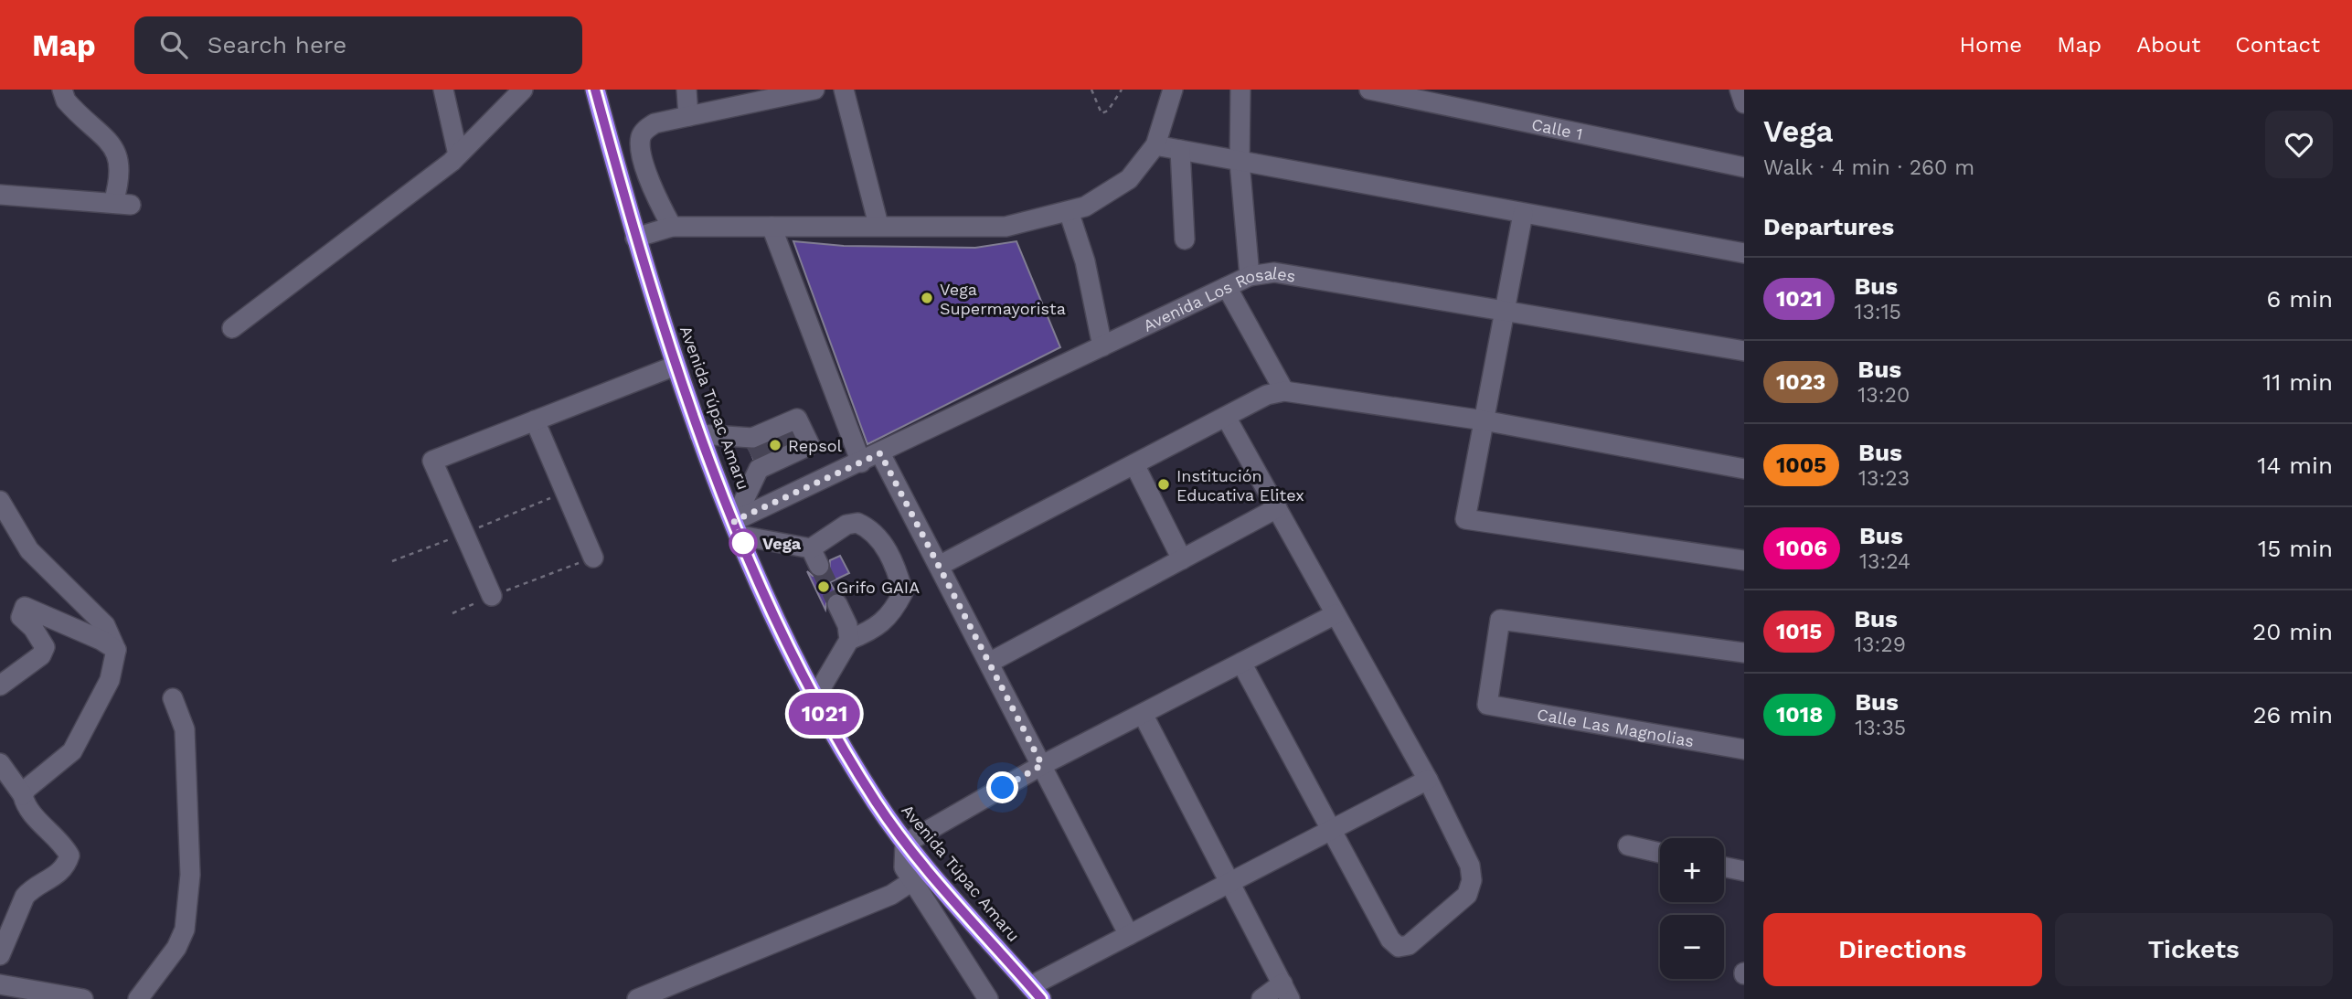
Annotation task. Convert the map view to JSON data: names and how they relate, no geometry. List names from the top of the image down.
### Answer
{
  "streets": {
    "highway": ["Avenida Túpac Amaru"],
    "street": ["Calle 1", "Avenida Los Rosales", "Calle Las Magnolias"]
  },
  "crossings": [
    ["Avenida Los Rosales", "Avenida Túpac Amaru"]
  ],
  "places": [
    "Vega Supermayorista",
    "Repsol",
    "Institución Educativa Elitex",
    "Vega",
    "Grifo GAIA"
  ],
  "lines": ["bus line 1021"],
  "page": {
    "header": "Map",
    "search": "Search here",
    "nav": [
      "Home",
      "Map",
      "About",
      "Contact"
    ],
    "on_map": "1021",
    "heading": [
      ["Vega", "Walk · 4 min · 260 m"],
      "Departures"
    ],
    "list": [
      {
        "mark": "1021",
        "name": "Bus",
        "note": "13:15",
        "value": "6 min"
      },
      {
        "mark": "1023",
        "name": "Bus",
        "note": "13:20",
        "value": "11 min"
      },
      {
        "mark": "1005",
        "name": "Bus",
        "note": "13:23",
        "value": "14 min"
      },
      {
        "mark": "1006",
        "name": "Bus",
        "note": "13:24",
        "value": "15 min"
      },
      {
        "mark": "1015",
        "name": "Bus",
        "note": "13:29",
        "value": "20 min"
      },
      {
        "mark": "1018",
        "name": "Bus",
        "note": "13:35",
        "value": "26 min"
      }
    ],
    "map_buttons": ["+", "−"],
    "buttons": ["Directions", "Tickets"]
  }
}
